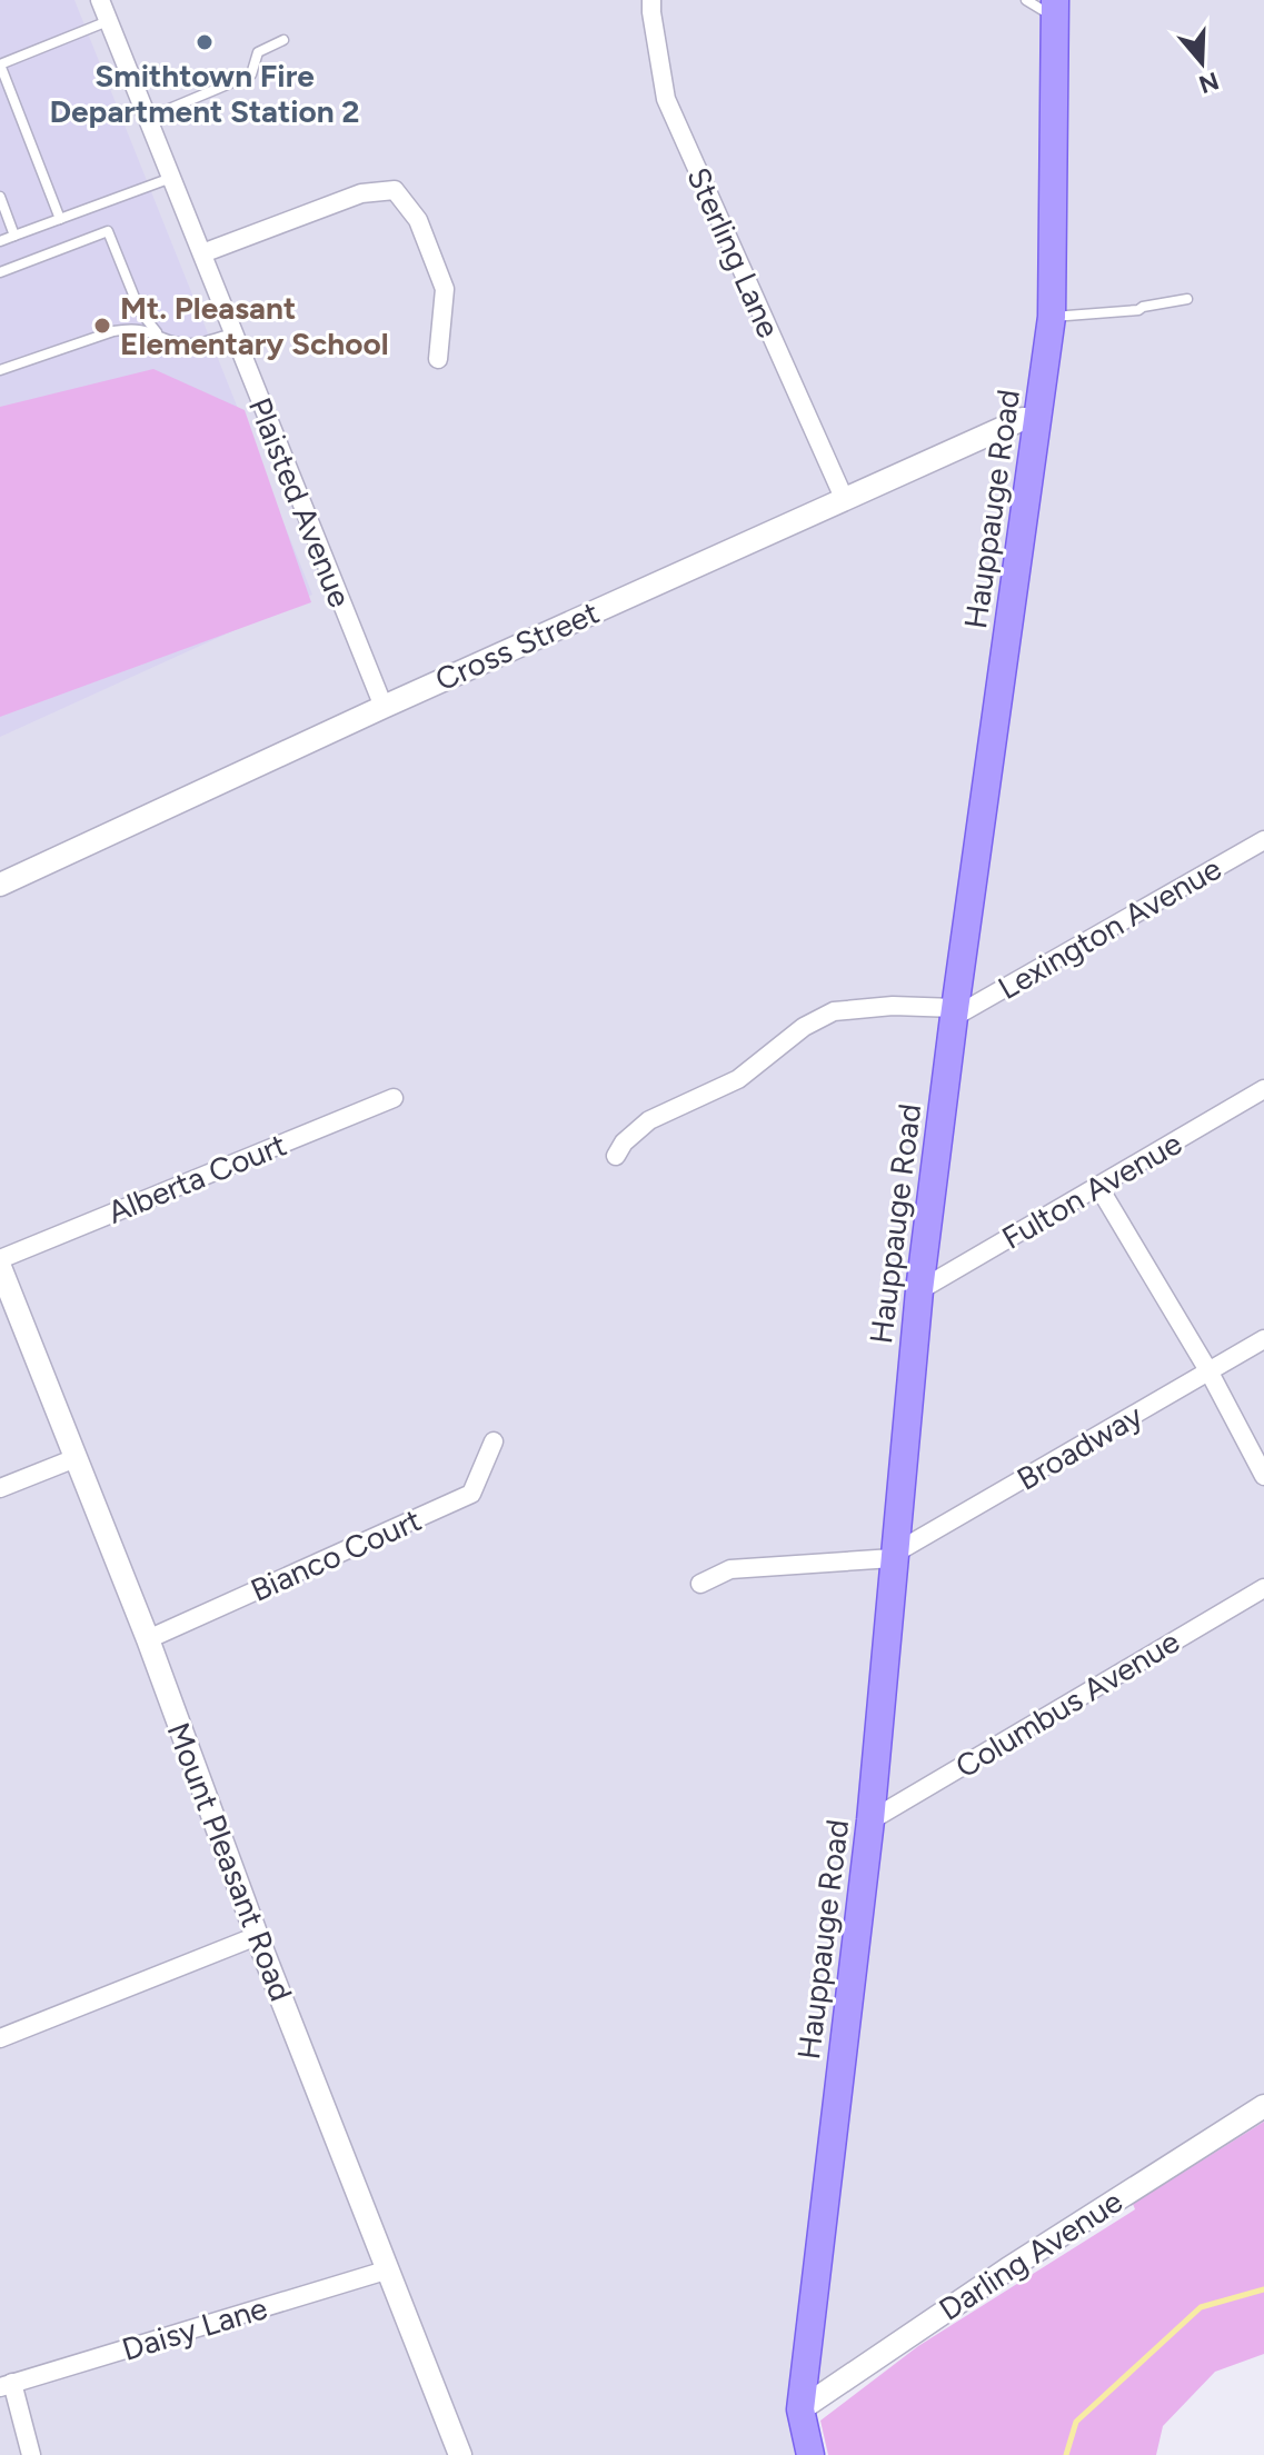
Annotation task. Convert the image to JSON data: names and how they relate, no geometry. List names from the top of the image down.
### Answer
{
  "streets": {
    "main road": ["Hauppauge Road"],
    "street": [
      "Sterling Lane",
      "Plaisted Avenue",
      "Cross Street",
      "Lexington Avenue",
      "Alberta Court",
      "Fulton Avenue",
      "Broadway",
      "Bianco Court",
      "Columbus Avenue",
      "Mount Pleasant Road",
      "Darling Avenue",
      "Daisy Lane"
    ]
  },
  "crossings": [
    ["Sterling Lane", "Cross Street"],
    ["Plaisted Avenue", "Cross Street"],
    ["Hauppauge Road", "Cross Street"],
    ["Hauppauge Road", "Lexington Avenue"],
    ["Hauppauge Road", "Fulton Avenue"],
    ["Hauppauge Road", "Broadway"],
    ["Hauppauge Road", "Columbus Avenue"],
    ["Hauppauge Road", "Darling Avenue"],
    ["Bianco Court", "Mount Pleasant Road"],
    ["Mount Pleasant Road", "Daisy Lane"]
  ],
  "places": ["Smithtown Fire Department Station 2", "Mt. Pleasant Elementary School"],
  "north": "bottom"
}
